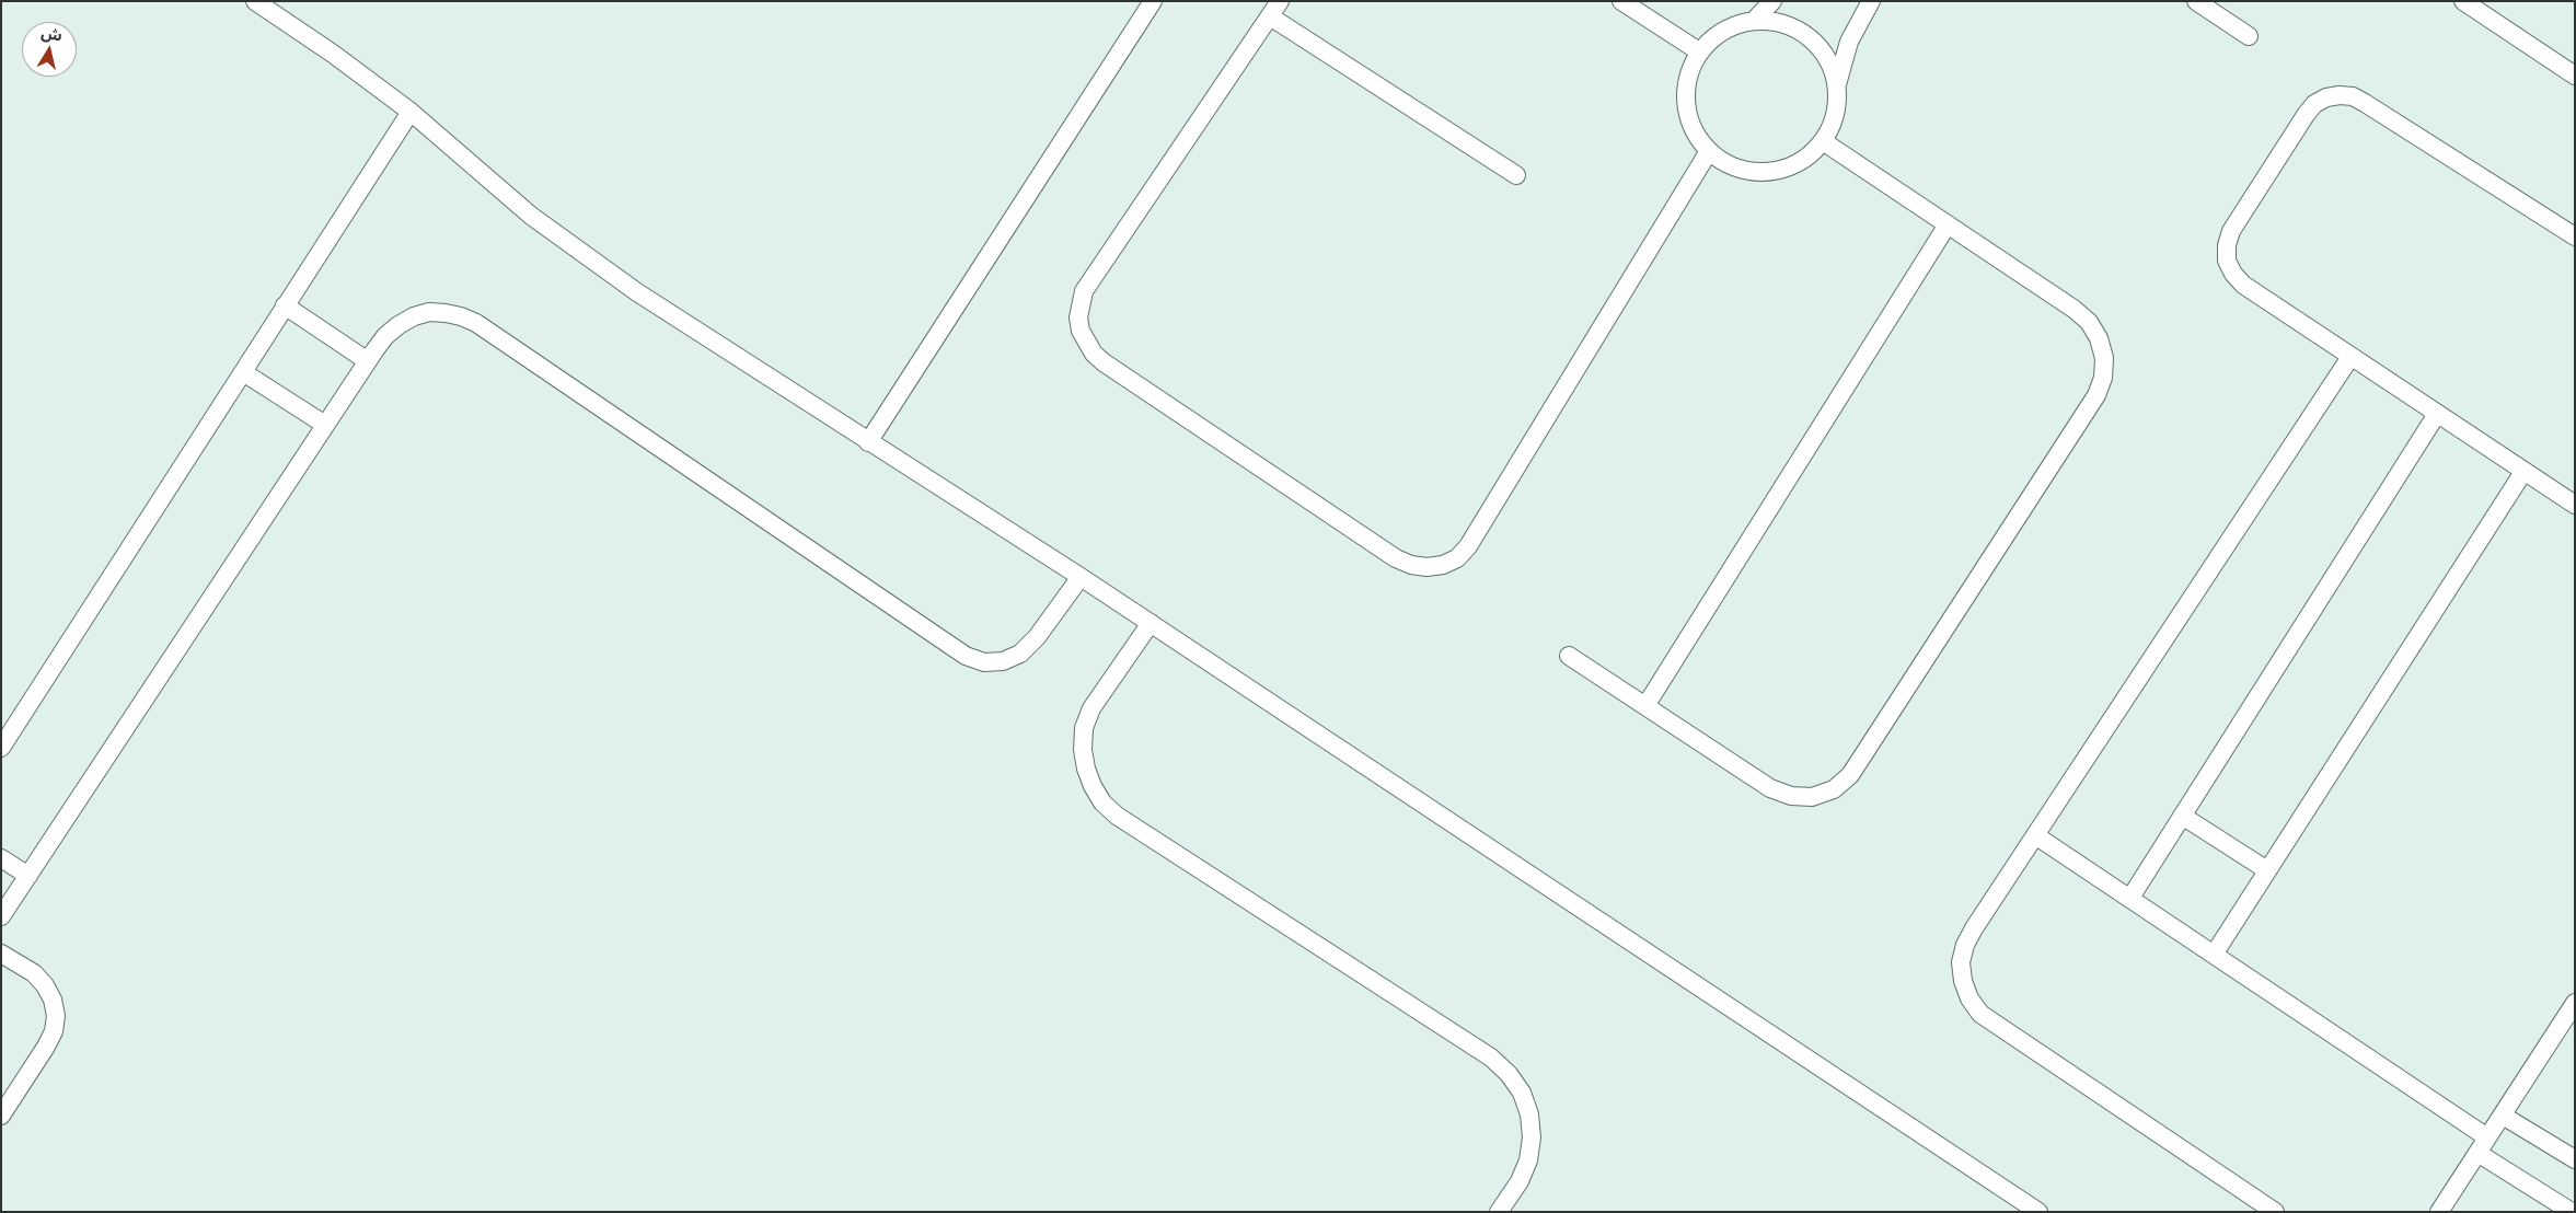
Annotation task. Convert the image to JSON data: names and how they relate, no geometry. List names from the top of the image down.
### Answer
{
  "north": "top"
}
